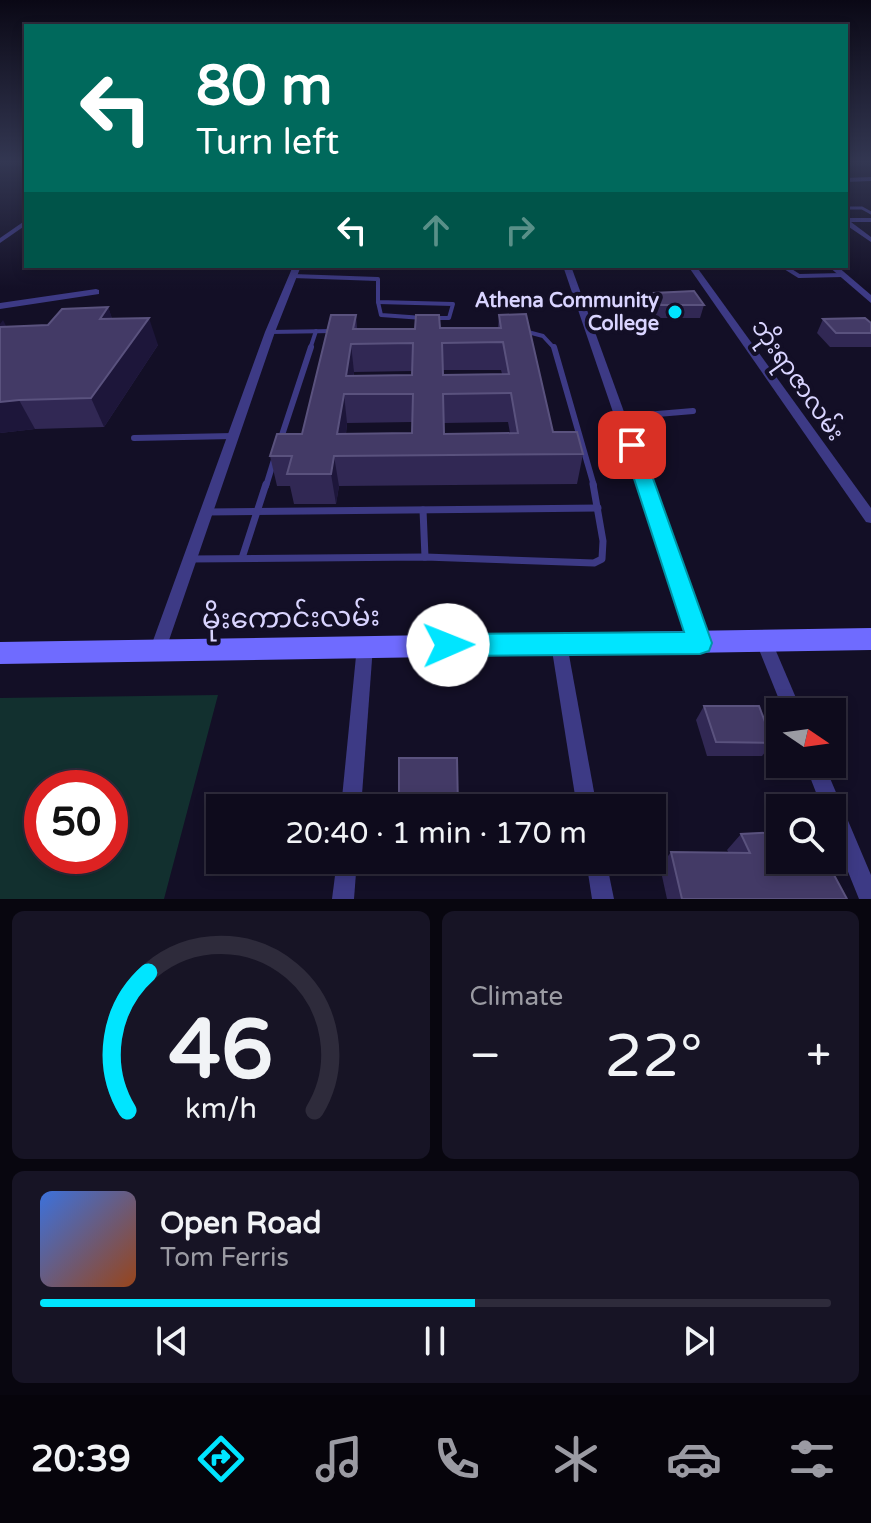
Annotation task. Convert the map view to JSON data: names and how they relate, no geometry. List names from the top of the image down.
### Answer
{
  "streets": {
    "main road": ["မိုးကောင်းလမ်း"],
    "street": ["ဘိုးရာဇာလမ်း"]
  },
  "places": ["Athena Community College"],
  "north": "right",
  "page": {
    "turn": ["80 m", "Turn left"],
    "limit": "50",
    "trip": "20:40 · 1 min · 170 m",
    "tile": "Climate",
    "heat": ["−", "22°", "+"],
    "song": ["Open Road", "Tom Ferris"],
    "tabs": "20:39",
    "gauge": ["46", "km/h"]
  }
}
